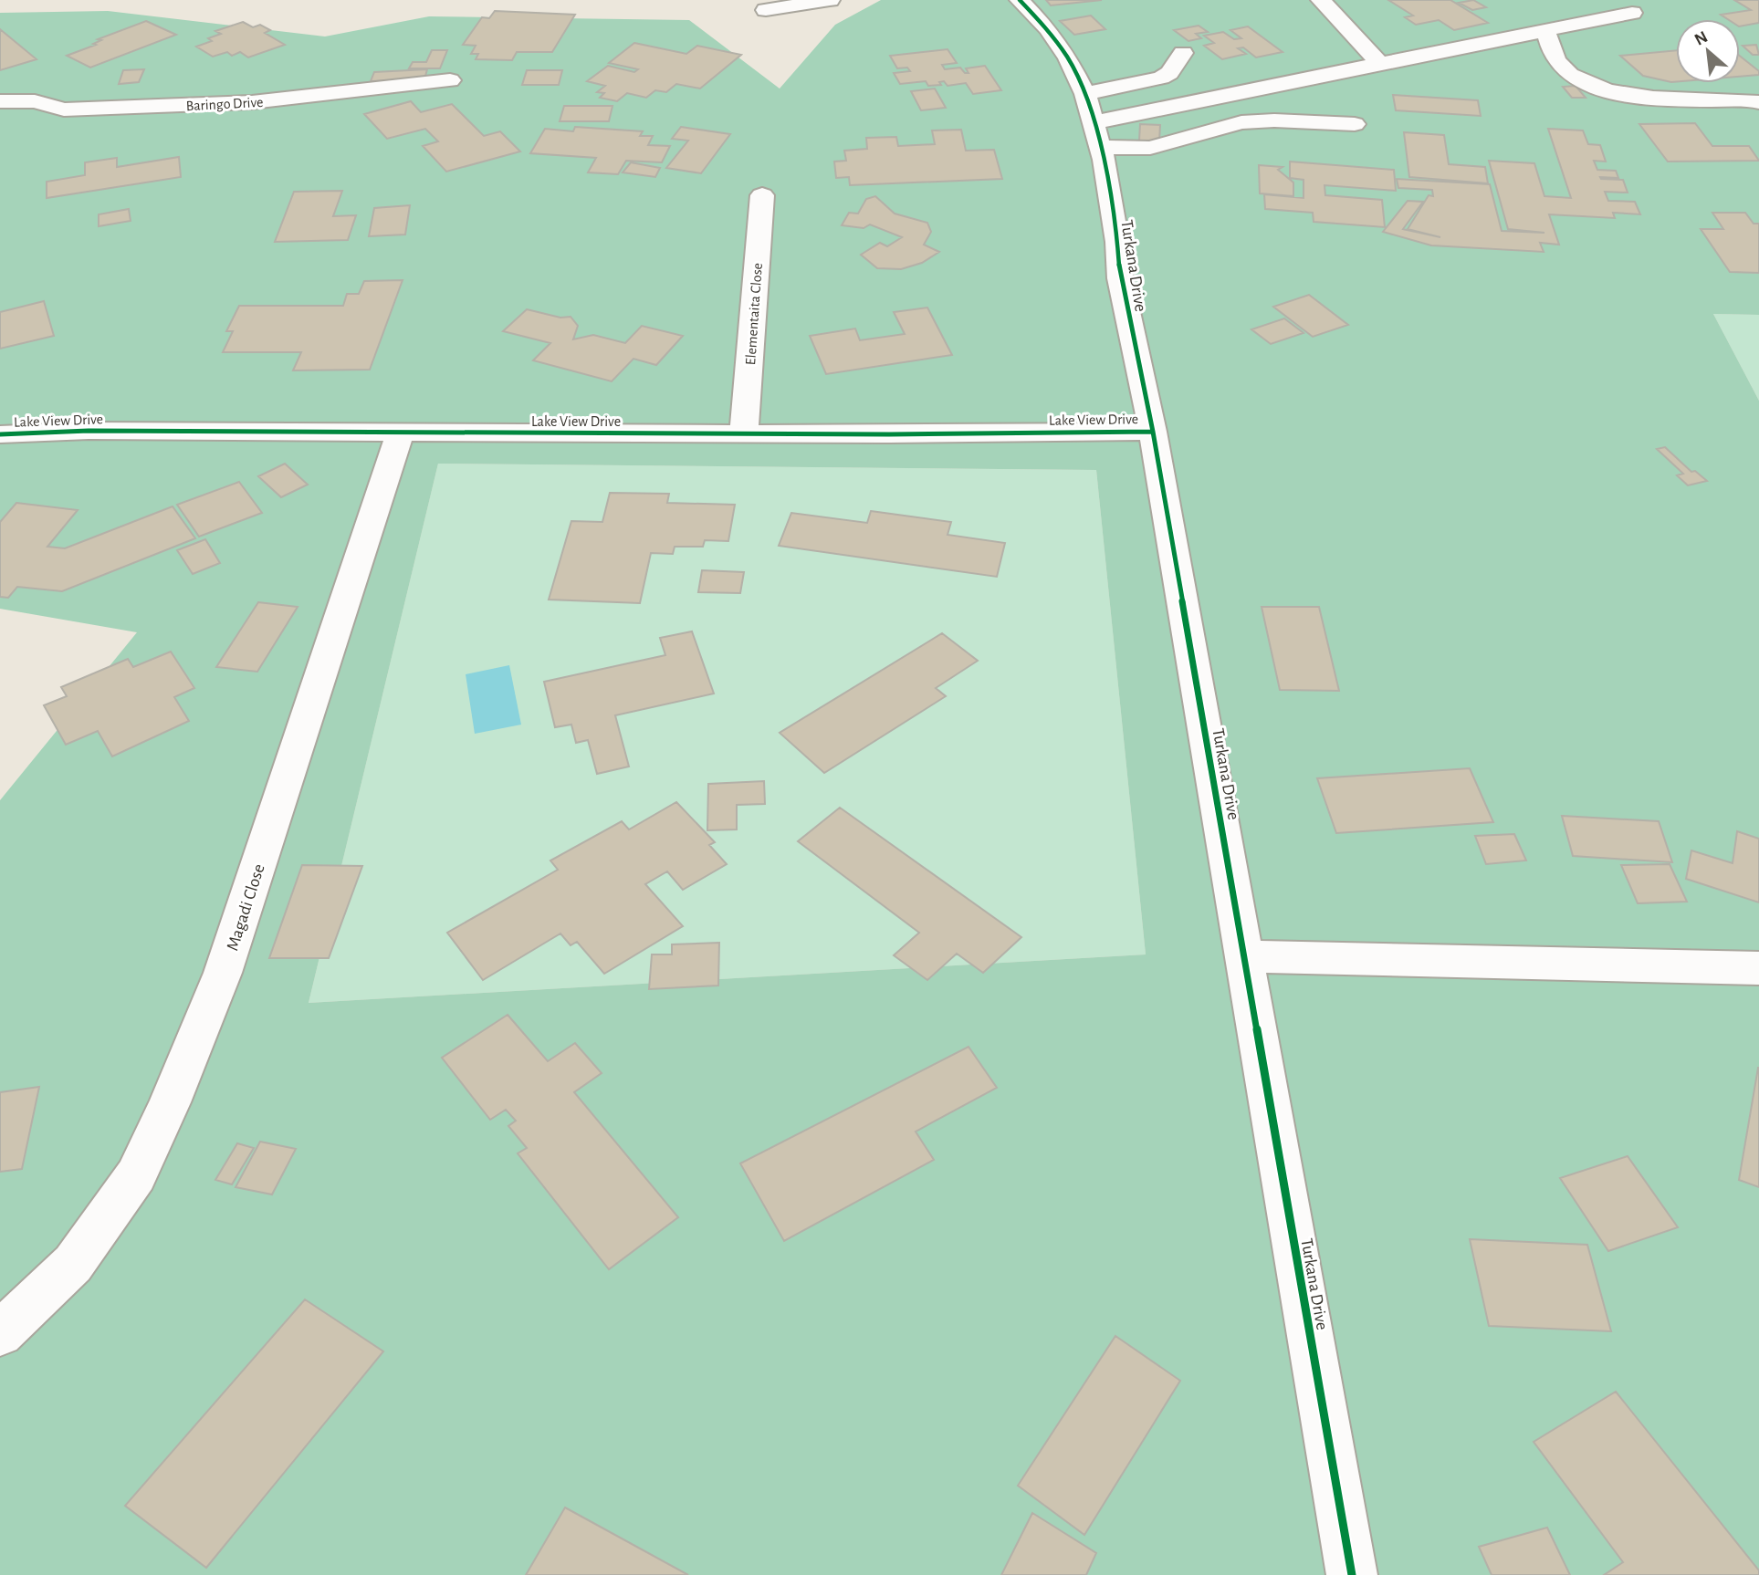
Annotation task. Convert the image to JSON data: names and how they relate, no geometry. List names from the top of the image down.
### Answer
{
  "streets": {
    "street": [
      "Baringo Drive",
      "Turkana Drive",
      "Elementaita Close",
      "Lake View Drive",
      "Magadi Close"
    ]
  },
  "crossings": [
    ["Turkana Drive", "Lake View Drive"],
    ["Elementaita Close", "Lake View Drive"],
    ["Lake View Drive", "Magadi Close"]
  ],
  "north": "top left"
}
